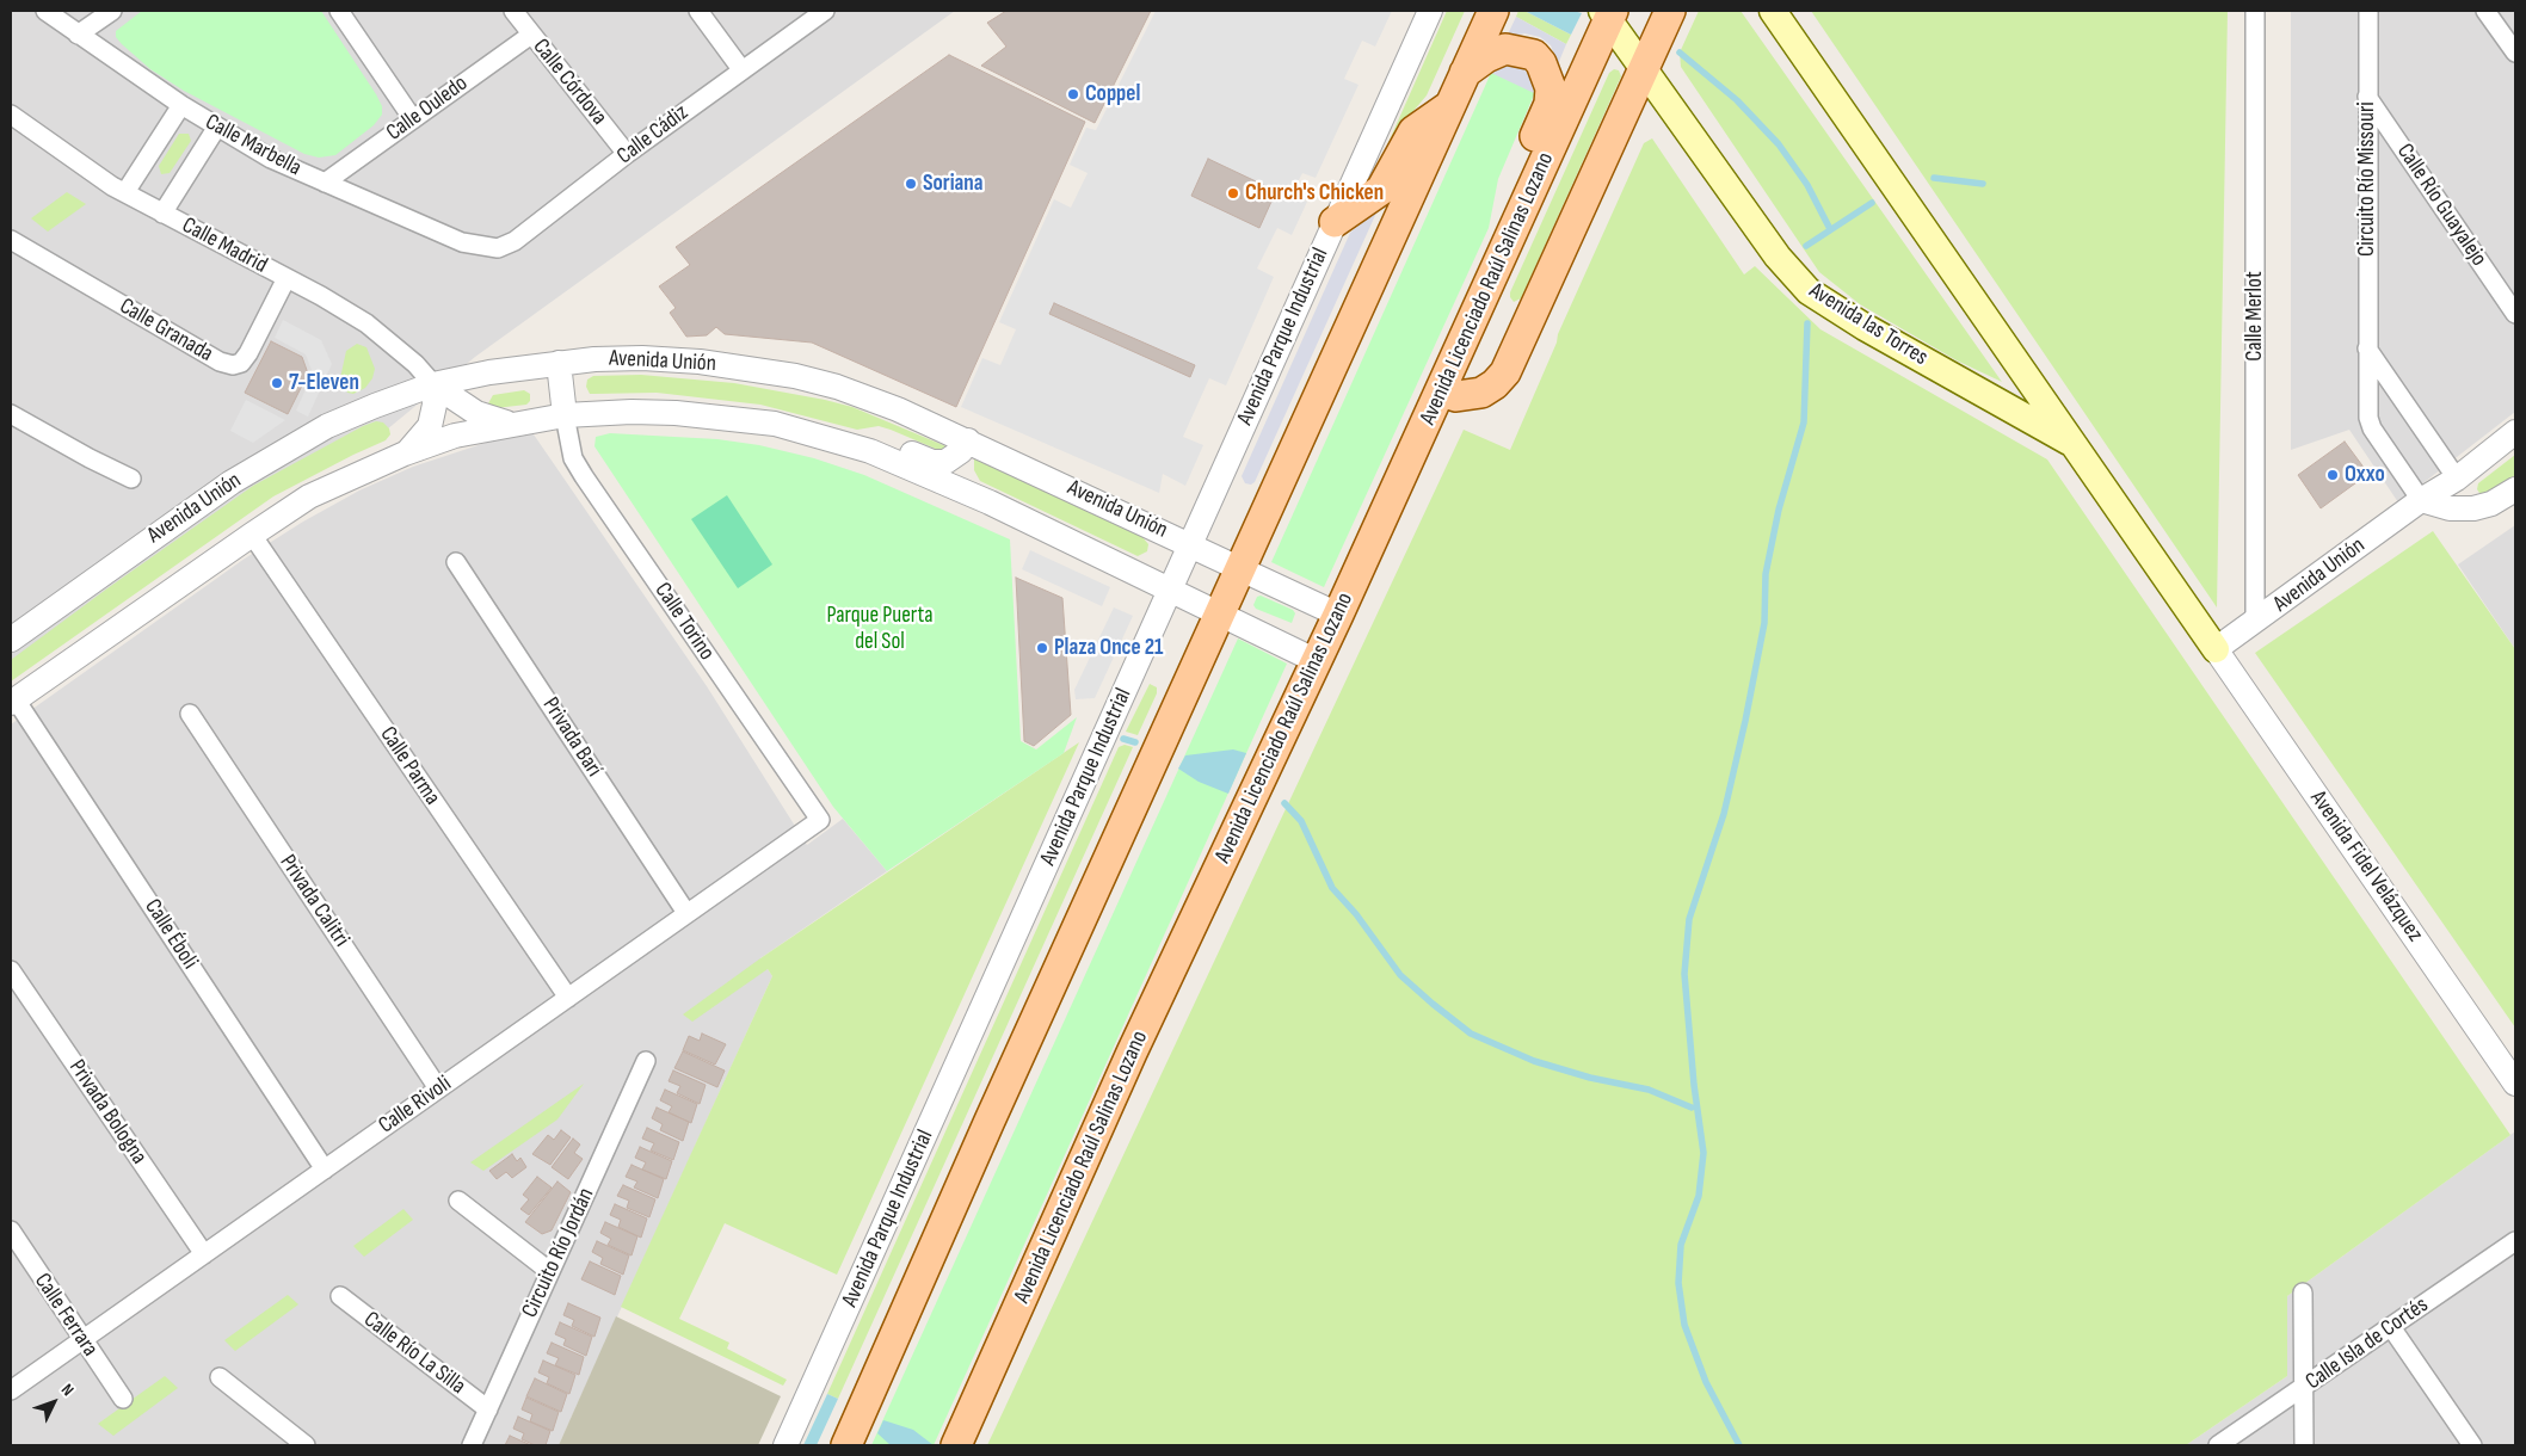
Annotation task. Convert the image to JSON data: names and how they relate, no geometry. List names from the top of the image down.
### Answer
{
  "streets": {
    "main road": ["Avenida Licenciado Raúl Salinas Lozano", "Avenida las Torres"],
    "street": [
      "Calle Córdova",
      "Calle Ouledo",
      "Calle Cádiz",
      "Calle Marbella",
      "Circuito Río Missouri",
      "Calle Río Guayalejo",
      "Calle Madrid",
      "Calle Merlot",
      "Calle Granada",
      "Avenida Parque Industrial",
      "Avenida Unión",
      "Calle Torino",
      "Privada Barí",
      "Calle Parma",
      "Avenida Fidel Velázquez",
      "Privada Calitri",
      "Calle Éboli",
      "Calle Rivoli",
      "Privada Bologna",
      "Circuito Río Jordán",
      "Calle Ferrara",
      "Calle Isla de Cortés",
      "Calle Río La Silla"
    ]
  },
  "crossings": [
    ["Calle Córdova", "Calle Ouledo"],
    ["Calle Córdova", "Calle Cádiz"],
    ["Calle Ouledo", "Calle Marbella"],
    ["Calle Cádiz", "Calle Marbella"],
    ["Circuito Río Missouri", "Calle Río Guayalejo"],
    ["Circuito Río Missouri", "Avenida Unión"],
    ["Calle Madrid", "Calle Granada"],
    ["Calle Madrid", "Avenida Unión"],
    ["Avenida Licenciado Raúl Salinas Lozano", "Avenida Unión"],
    ["Calle Merlot", "Avenida Unión"],
    ["Avenida las Torres", "Avenida Unión"],
    ["Avenida las Torres", "Avenida Fidel Velázquez"],
    ["Avenida Parque Industrial", "Avenida Unión"],
    ["Avenida Unión", "Avenida Fidel Velázquez"],
    ["Calle Torino", "Calle Rivoli"],
    ["Privada Barí", "Calle Rivoli"],
    ["Calle Parma", "Calle Rivoli"],
    ["Privada Calitri", "Calle Rivoli"],
    ["Calle Éboli", "Calle Rivoli"],
    ["Calle Rivoli", "Privada Bologna"],
    ["Calle Rivoli", "Calle Ferrara"],
    ["Circuito Río Jordán", "Calle Río La Silla"]
  ],
  "parks": ["Parque Puerta del Sol"],
  "places": [
    "Coppel",
    "Soriana",
    "Church's Chicken",
    "7-Eleven",
    "Oxxo",
    "Plaza Once 21"
  ],
  "north": "top right"
}
